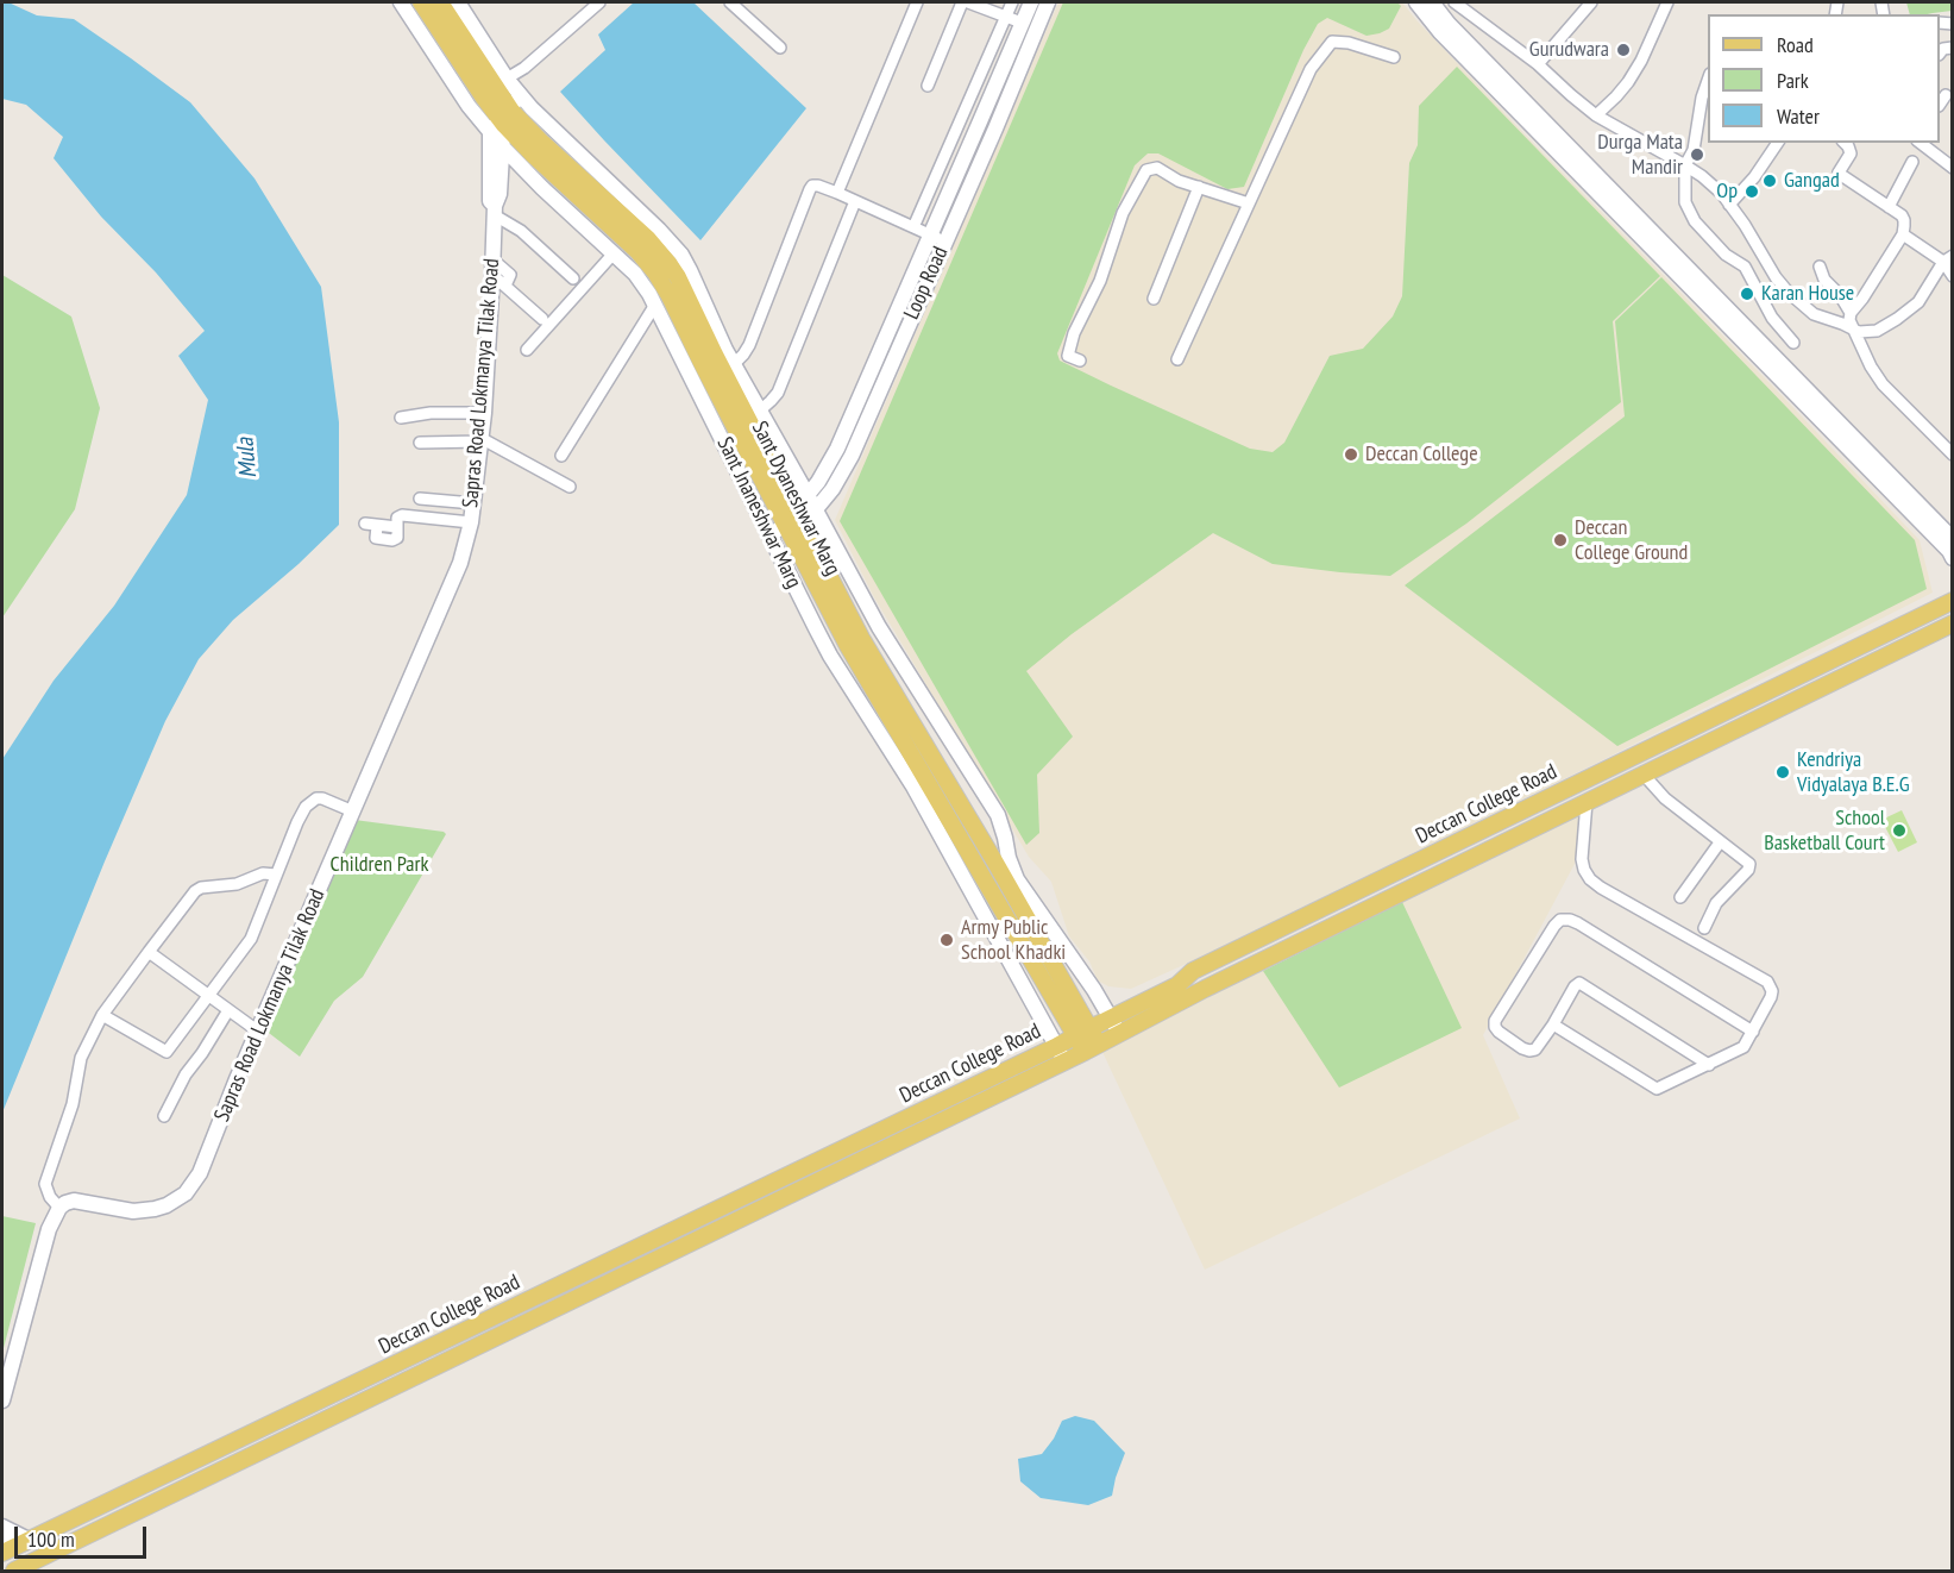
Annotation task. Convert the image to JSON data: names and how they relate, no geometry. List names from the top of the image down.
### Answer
{
  "streets": {
    "main road": ["Sant Dyaneshwar Marg", "Deccan College Road"],
    "street": ["Loop Road", "Sapras Road Lokmanya Tilak Road", "Sant Jnaneshwar Marg"]
  },
  "crossings": [
    ["Loop Road", "Sant Dyaneshwar Marg"],
    ["Loop Road", "Sant Jnaneshwar Marg"],
    ["Sapras Road Lokmanya Tilak Road", "Sant Dyaneshwar Marg"],
    ["Sapras Road Lokmanya Tilak Road", "Sant Jnaneshwar Marg"],
    ["Sant Dyaneshwar Marg", "Deccan College Road"],
    ["Sant Jnaneshwar Marg", "Deccan College Road"]
  ],
  "water": ["Mula"],
  "parks": ["Children Park"],
  "places": [
    "Gurudwara",
    "Durga Mata Mandir",
    "Gangad",
    "Op",
    "Karan House",
    "Deccan College",
    "Deccan College Ground",
    "Kendriya Vidyalaya B.E.G",
    "School Basketball Court",
    "Army Public School Khadki"
  ],
  "legend": ["Road", "Park", "Water"],
  "scale_bar": "100 m"
}
